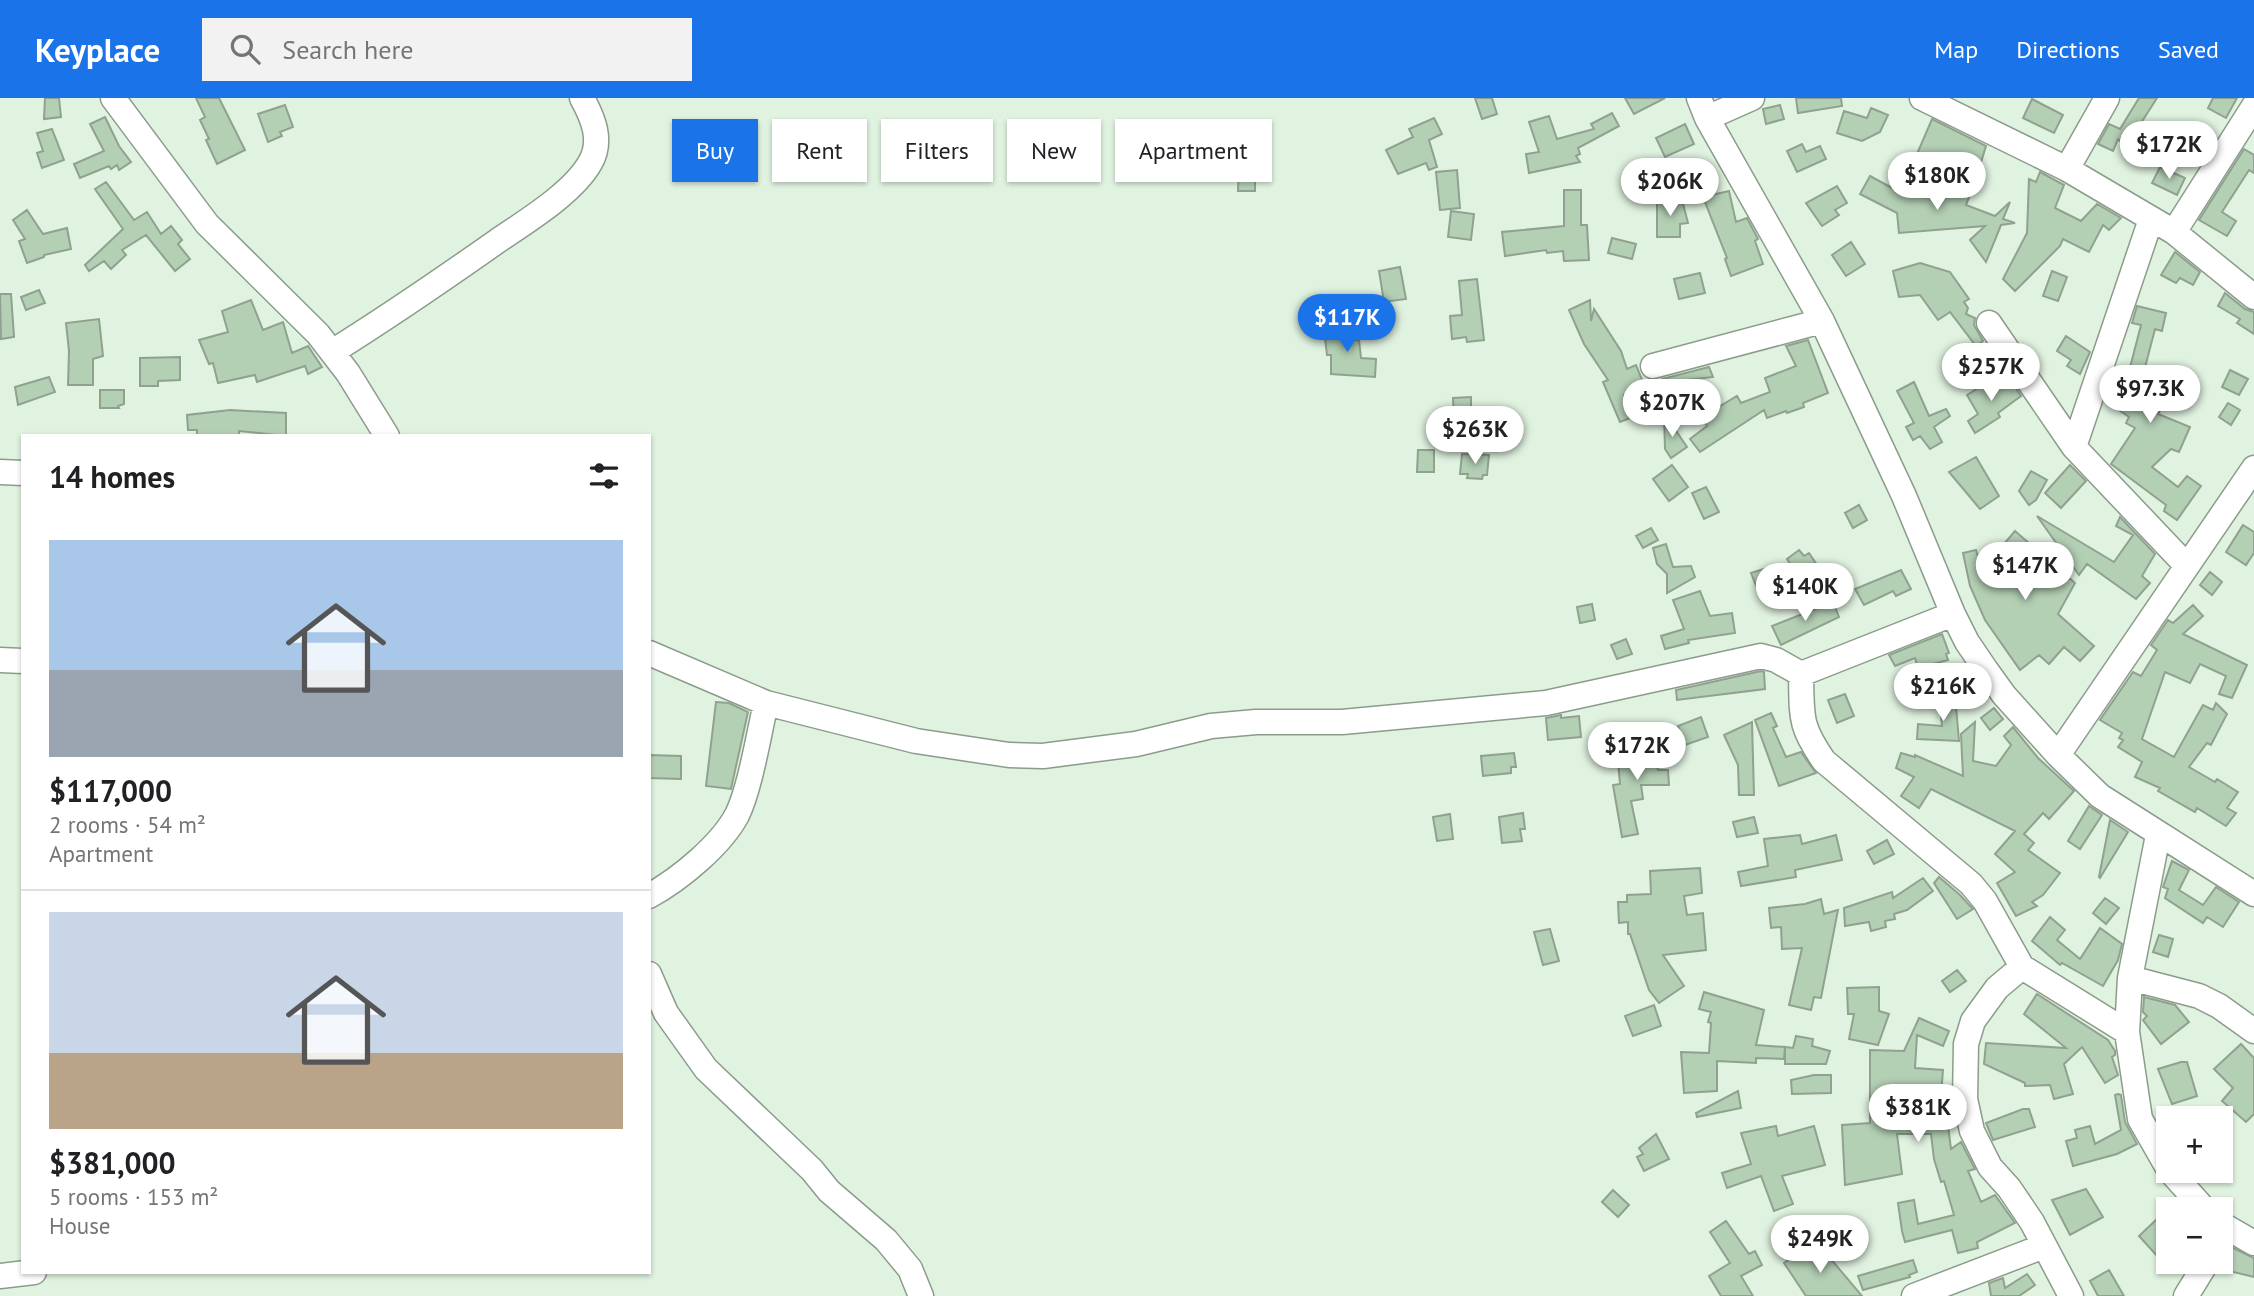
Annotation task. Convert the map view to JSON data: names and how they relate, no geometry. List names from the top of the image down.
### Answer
{
  "page": {
    "header": "Keyplace",
    "search": "Search here",
    "nav": ["Map", "Directions", "Saved"],
    "chip": [
      "Buy",
      "Rent",
      "Filters",
      "New",
      "Apartment"
    ],
    "price": [
      "$172K",
      "$180K",
      "$206K",
      "$117K",
      "$257K",
      "$97.3K",
      "$207K",
      "$263K",
      "$147K",
      "$140K",
      "$216K",
      "$172K",
      "$381K",
      "$249K"
    ],
    "heading": "14 homes",
    "list": [
      {
        "name": "$117,000",
        "note": "2 rooms · 54 m² · Apartment"
      },
      {
        "name": "$381,000",
        "note": "5 rooms · 153 m² · House"
      }
    ],
    "map_buttons": ["+", "−"]
  }
}
